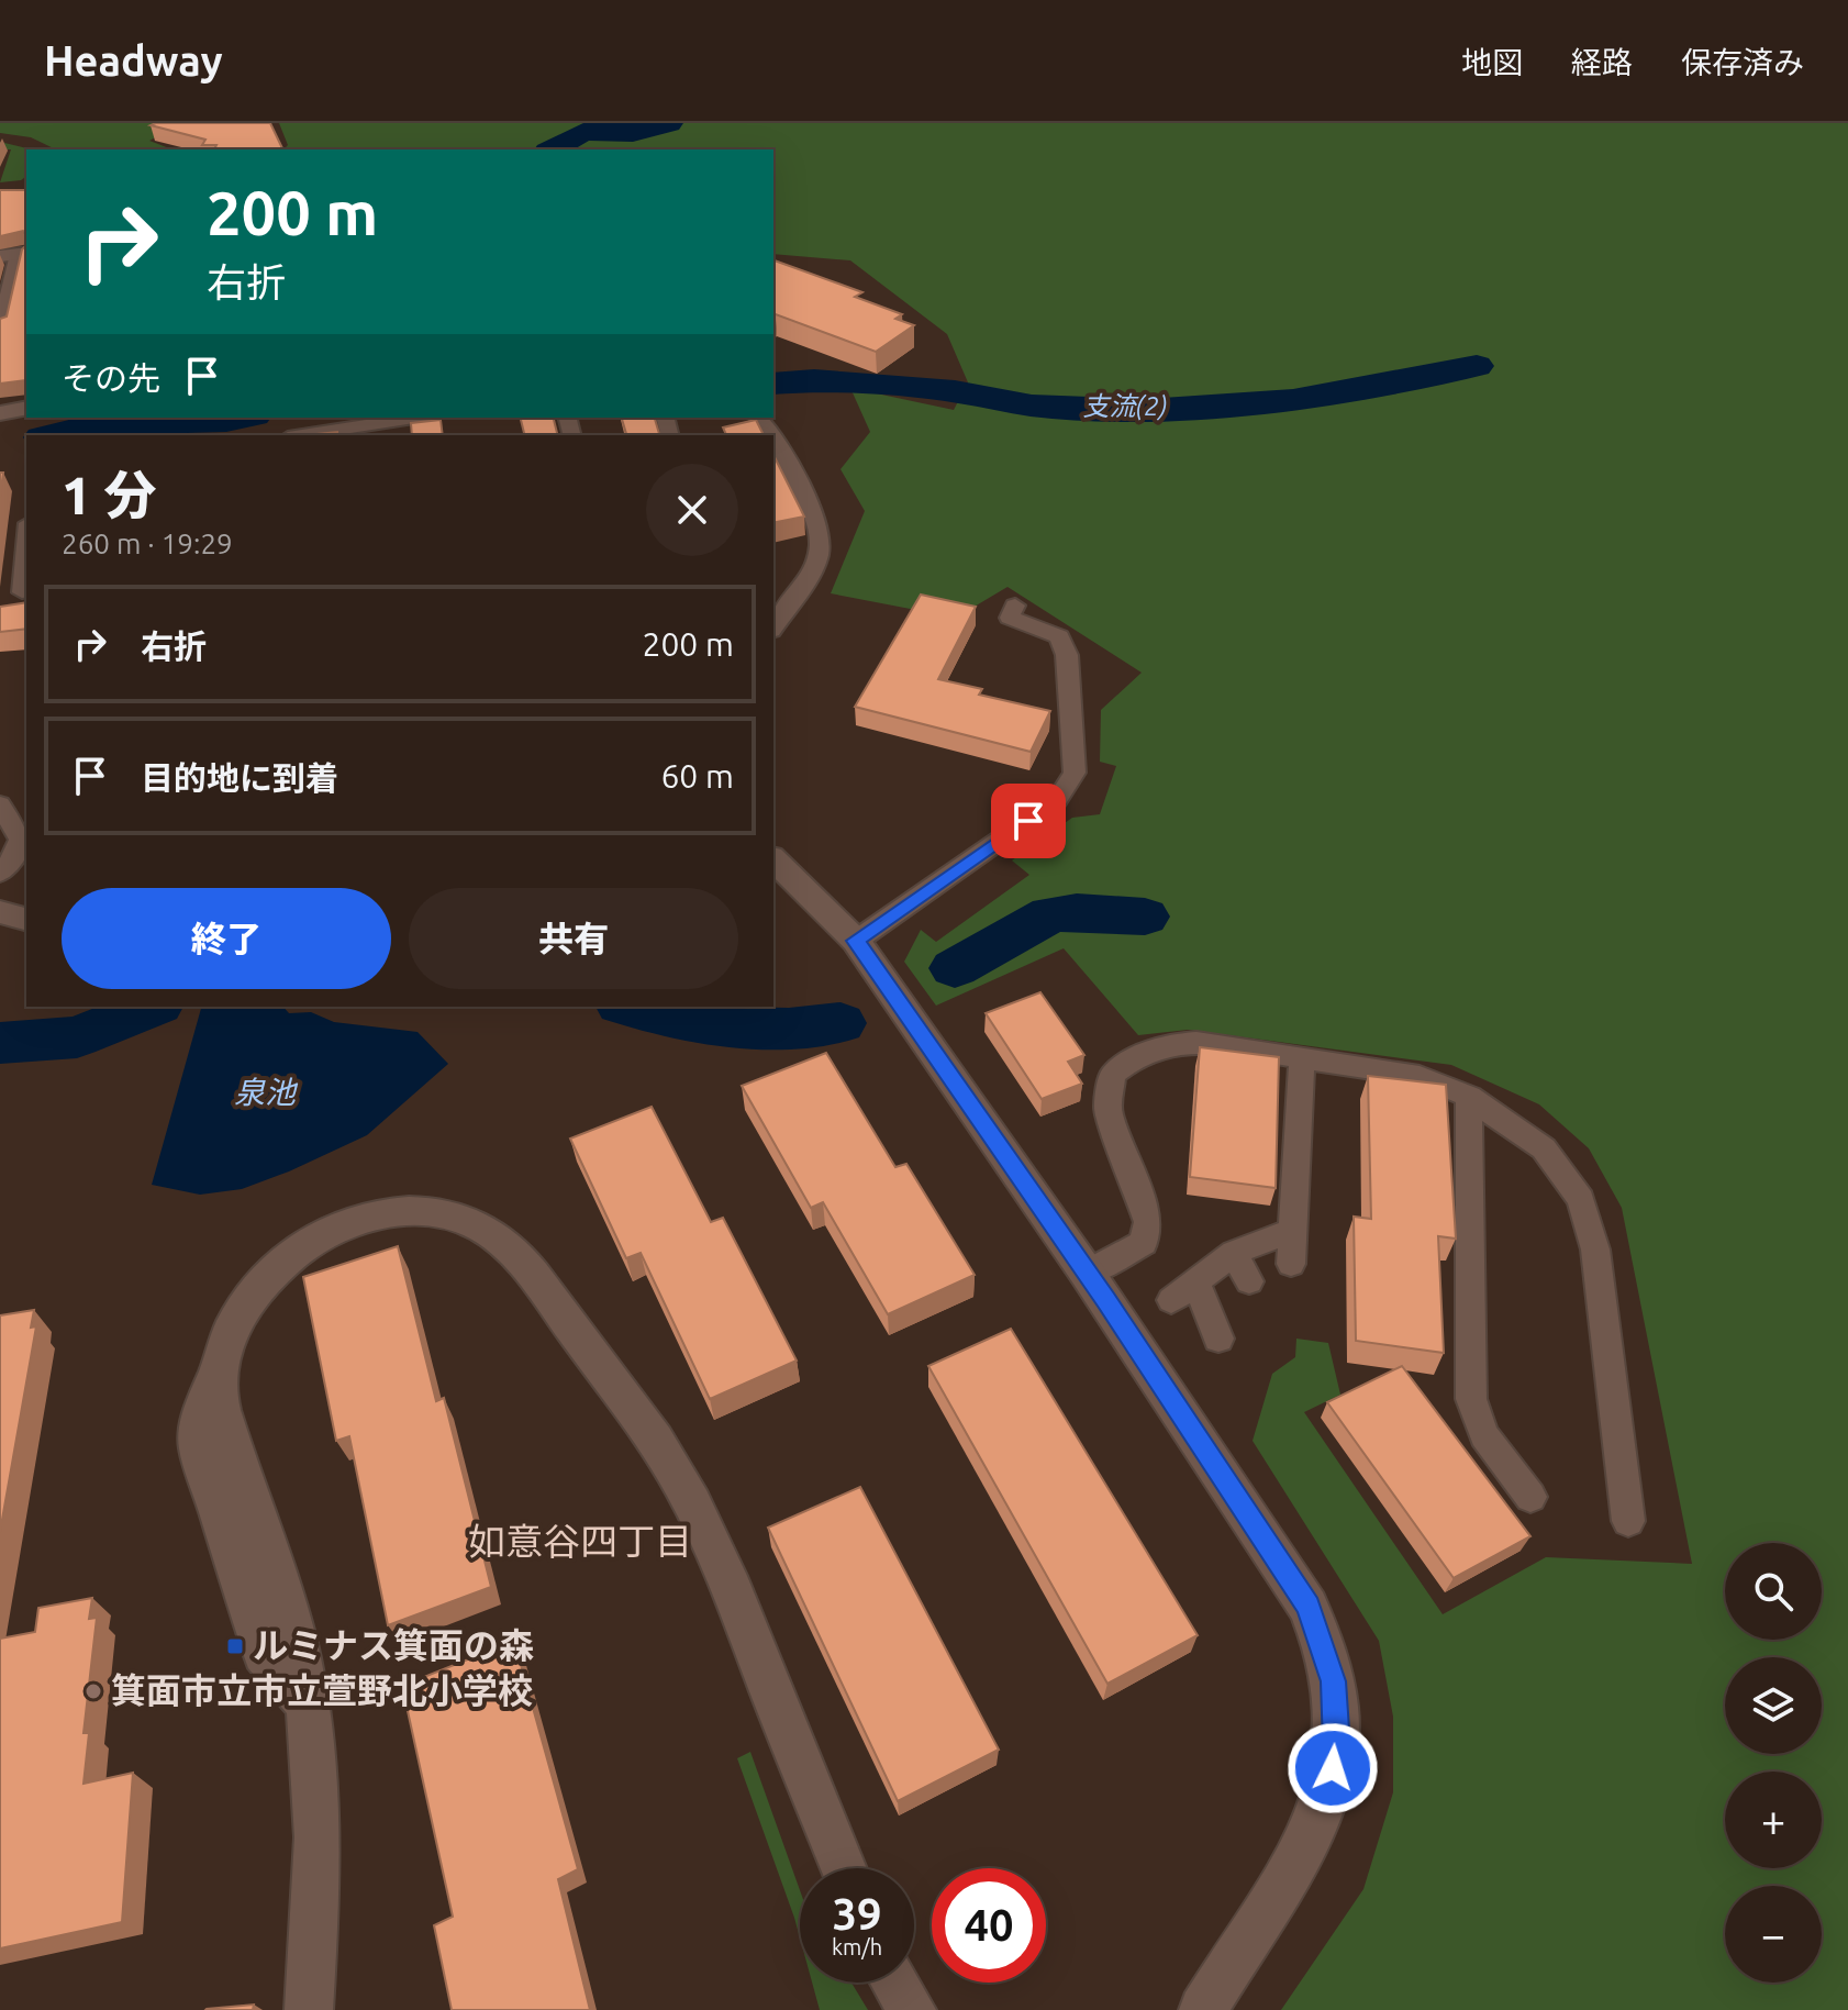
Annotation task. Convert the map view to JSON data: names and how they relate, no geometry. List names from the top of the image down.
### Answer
{
  "districts": ["如意谷四丁目"],
  "water": ["支流(2)", "泉池"],
  "places": {
    "transit": ["ルミナス箕面の森"],
    "other": ["箕面市立市立萱野北小学校"]
  },
  "page": {
    "header": "Headway",
    "nav": ["地図", "経路", "保存済み"],
    "turn": ["200 m", "右折"],
    "then": "その先",
    "heading": ["1 分", "260 m · 19:29"],
    "list": [
      {
        "name": "右折",
        "value": "200 m"
      },
      {
        "name": "目的地に到着",
        "value": "60 m"
      }
    ],
    "buttons": ["終了", "共有"],
    "map_buttons": ["+", "−"],
    "speed": "39 km/h",
    "limit": "40"
  }
}
